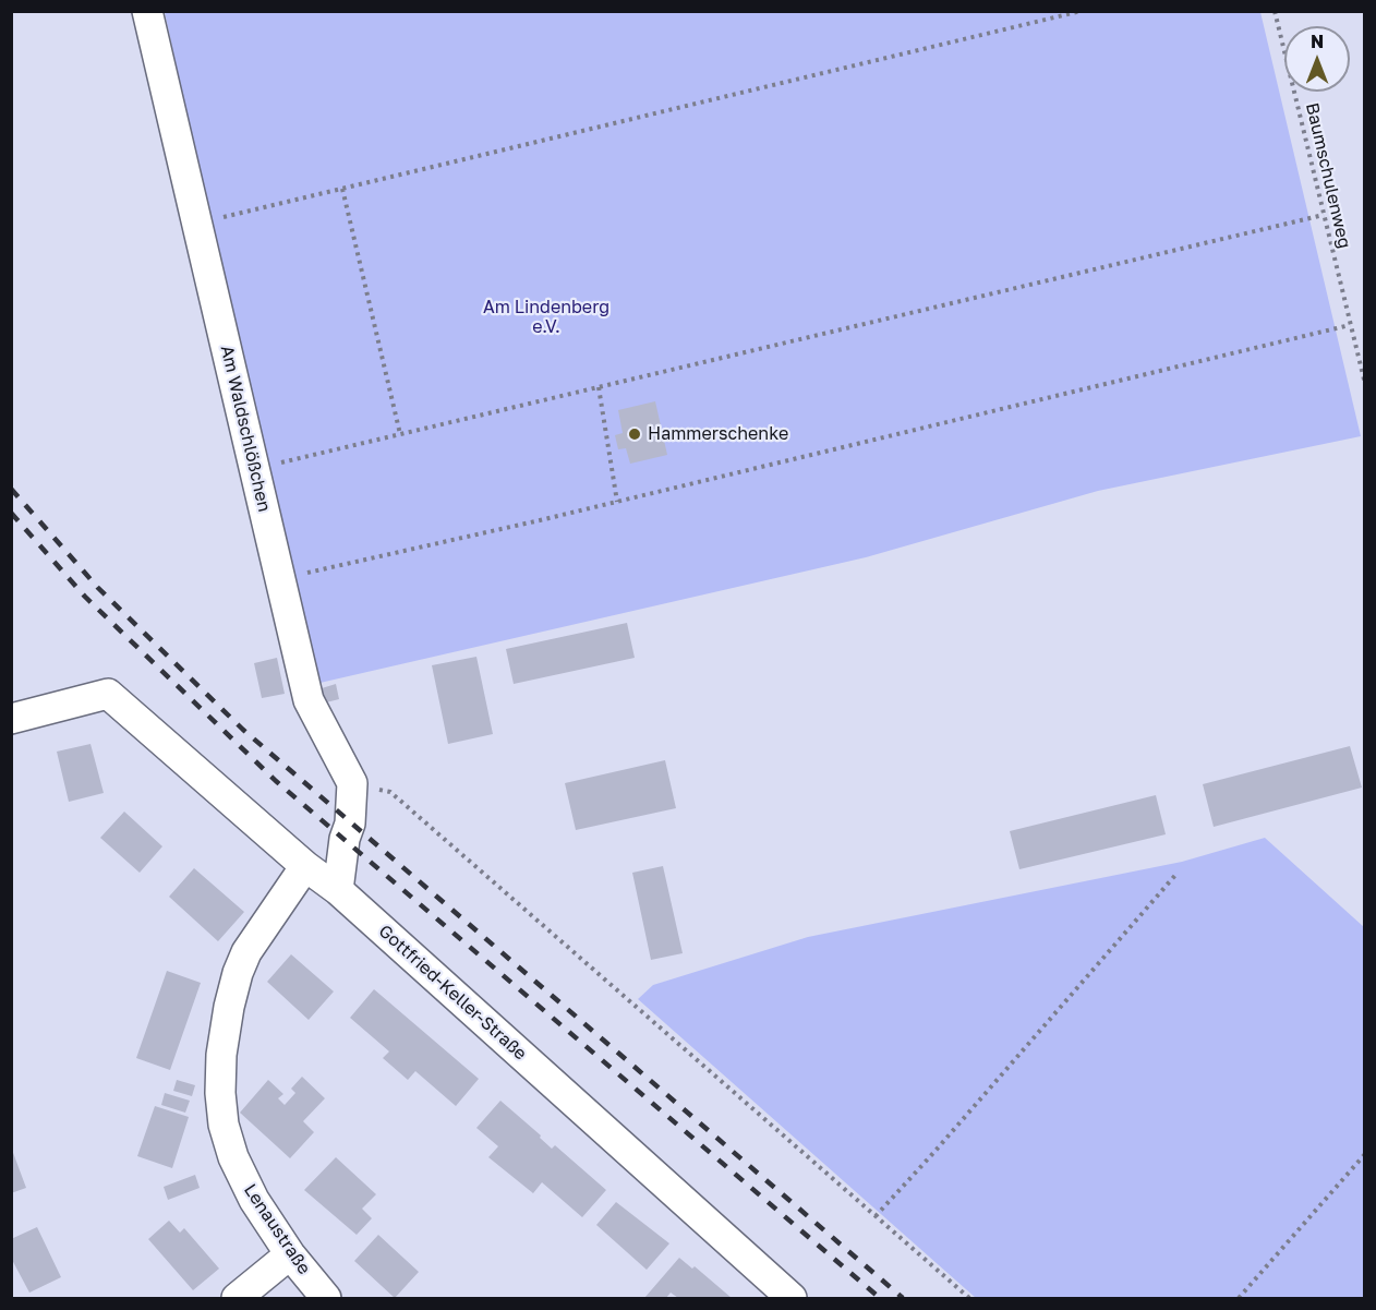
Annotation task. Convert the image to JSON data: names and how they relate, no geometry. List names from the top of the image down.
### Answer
{
  "streets": {
    "street": ["Am Waldschlößchen", "Gottfried-Keller-Straße", "Lenaustraße"],
    "path": ["Baumschulenweg"]
  },
  "crossings": [
    ["Gottfried-Keller-Straße", "Lenaustraße"]
  ],
  "parks": ["Am Lindenberg e.V."],
  "places": ["Hammerschenke"],
  "north": "top"
}
